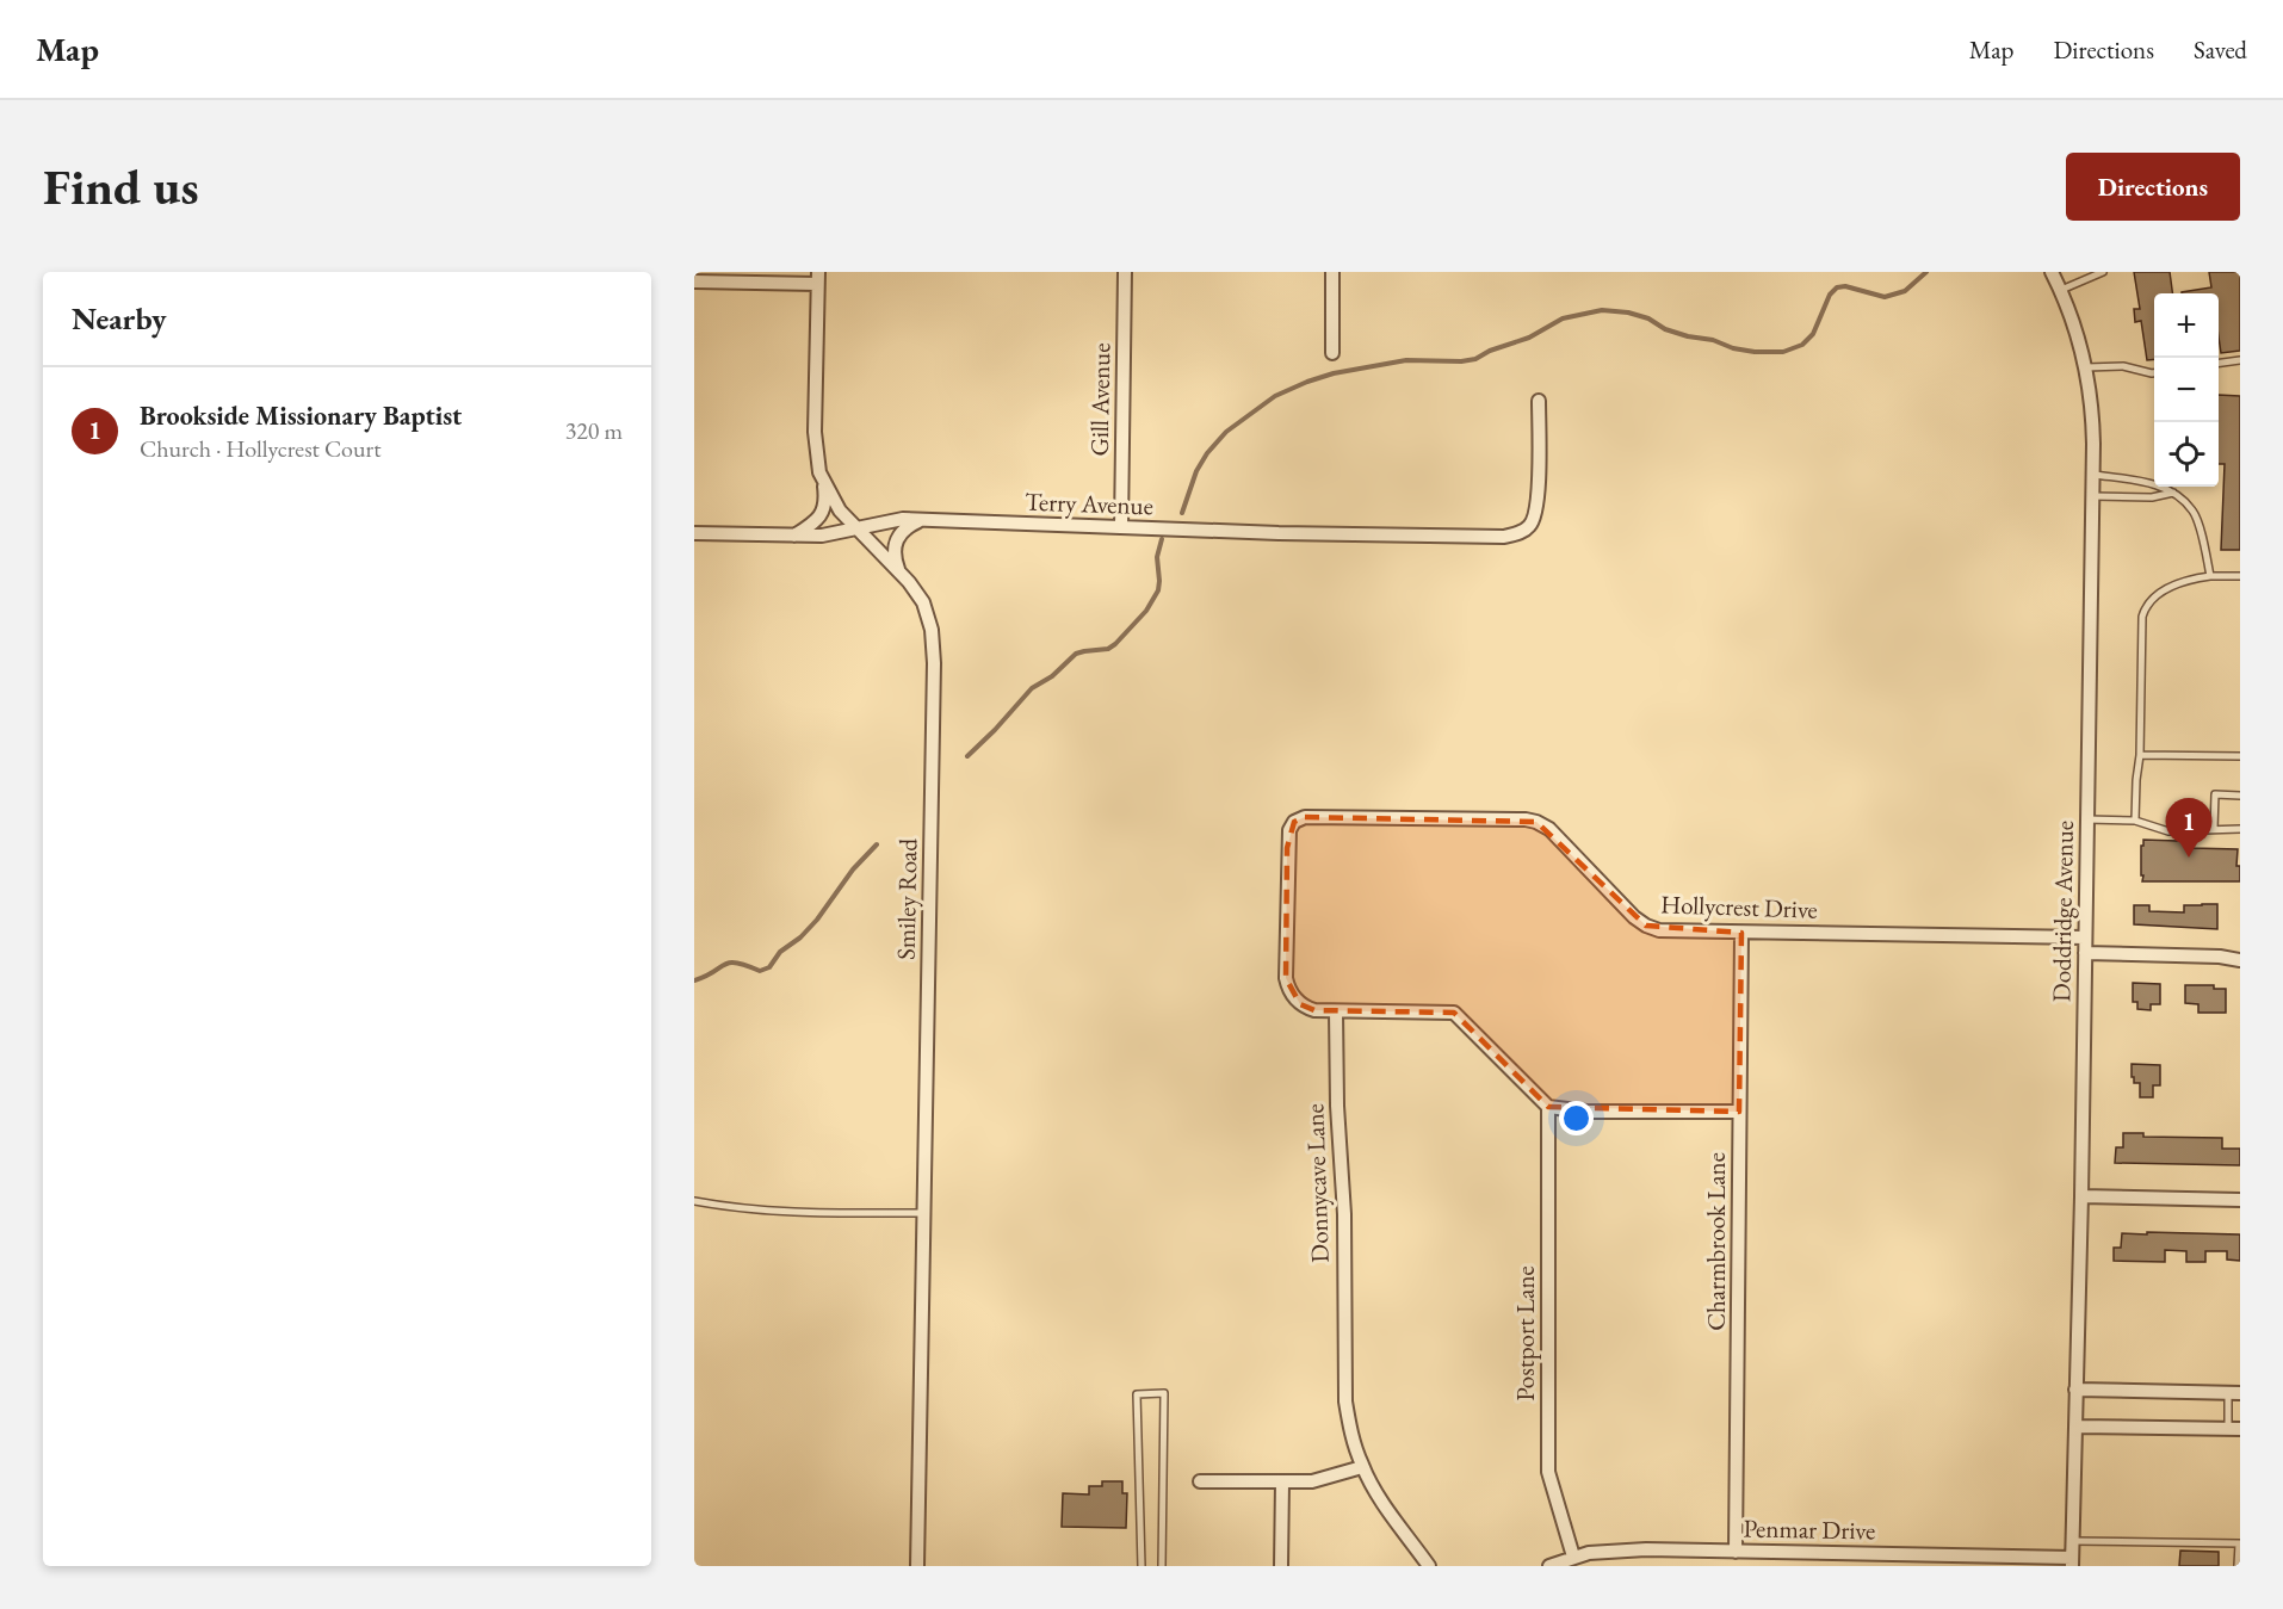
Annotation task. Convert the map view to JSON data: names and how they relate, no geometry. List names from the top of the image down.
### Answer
{
  "streets": {
    "street": [
      "Gill Avenue",
      "Terry Avenue",
      "Smiley Road",
      "Hollycrest Drive",
      "Doddridge Avenue",
      "Donnycave Lane",
      "Charmbrook Lane",
      "Postport Lane",
      "Penmar Drive"
    ]
  },
  "crossings": [
    ["Gill Avenue", "Terry Avenue"],
    ["Terry Avenue", "Smiley Road"],
    ["Hollycrest Drive", "Doddridge Avenue"],
    ["Hollycrest Drive", "Donnycave Lane"],
    ["Hollycrest Drive", "Charmbrook Lane"],
    ["Doddridge Avenue", "Penmar Drive"],
    ["Charmbrook Lane", "Penmar Drive"],
    ["Postport Lane", "Penmar Drive"]
  ],
  "page": {
    "header": "Map",
    "nav": ["Map", "Directions", "Saved"],
    "buttons": "Directions",
    "title": "Find us",
    "heading": "Nearby",
    "map_buttons": ["+", "−"],
    "list": [
      {
        "mark": "1",
        "name": "Brookside Missionary Baptist",
        "note": "Church · Hollycrest Court",
        "value": "320 m"
      }
    ],
    "pins": "1"
  }
}
